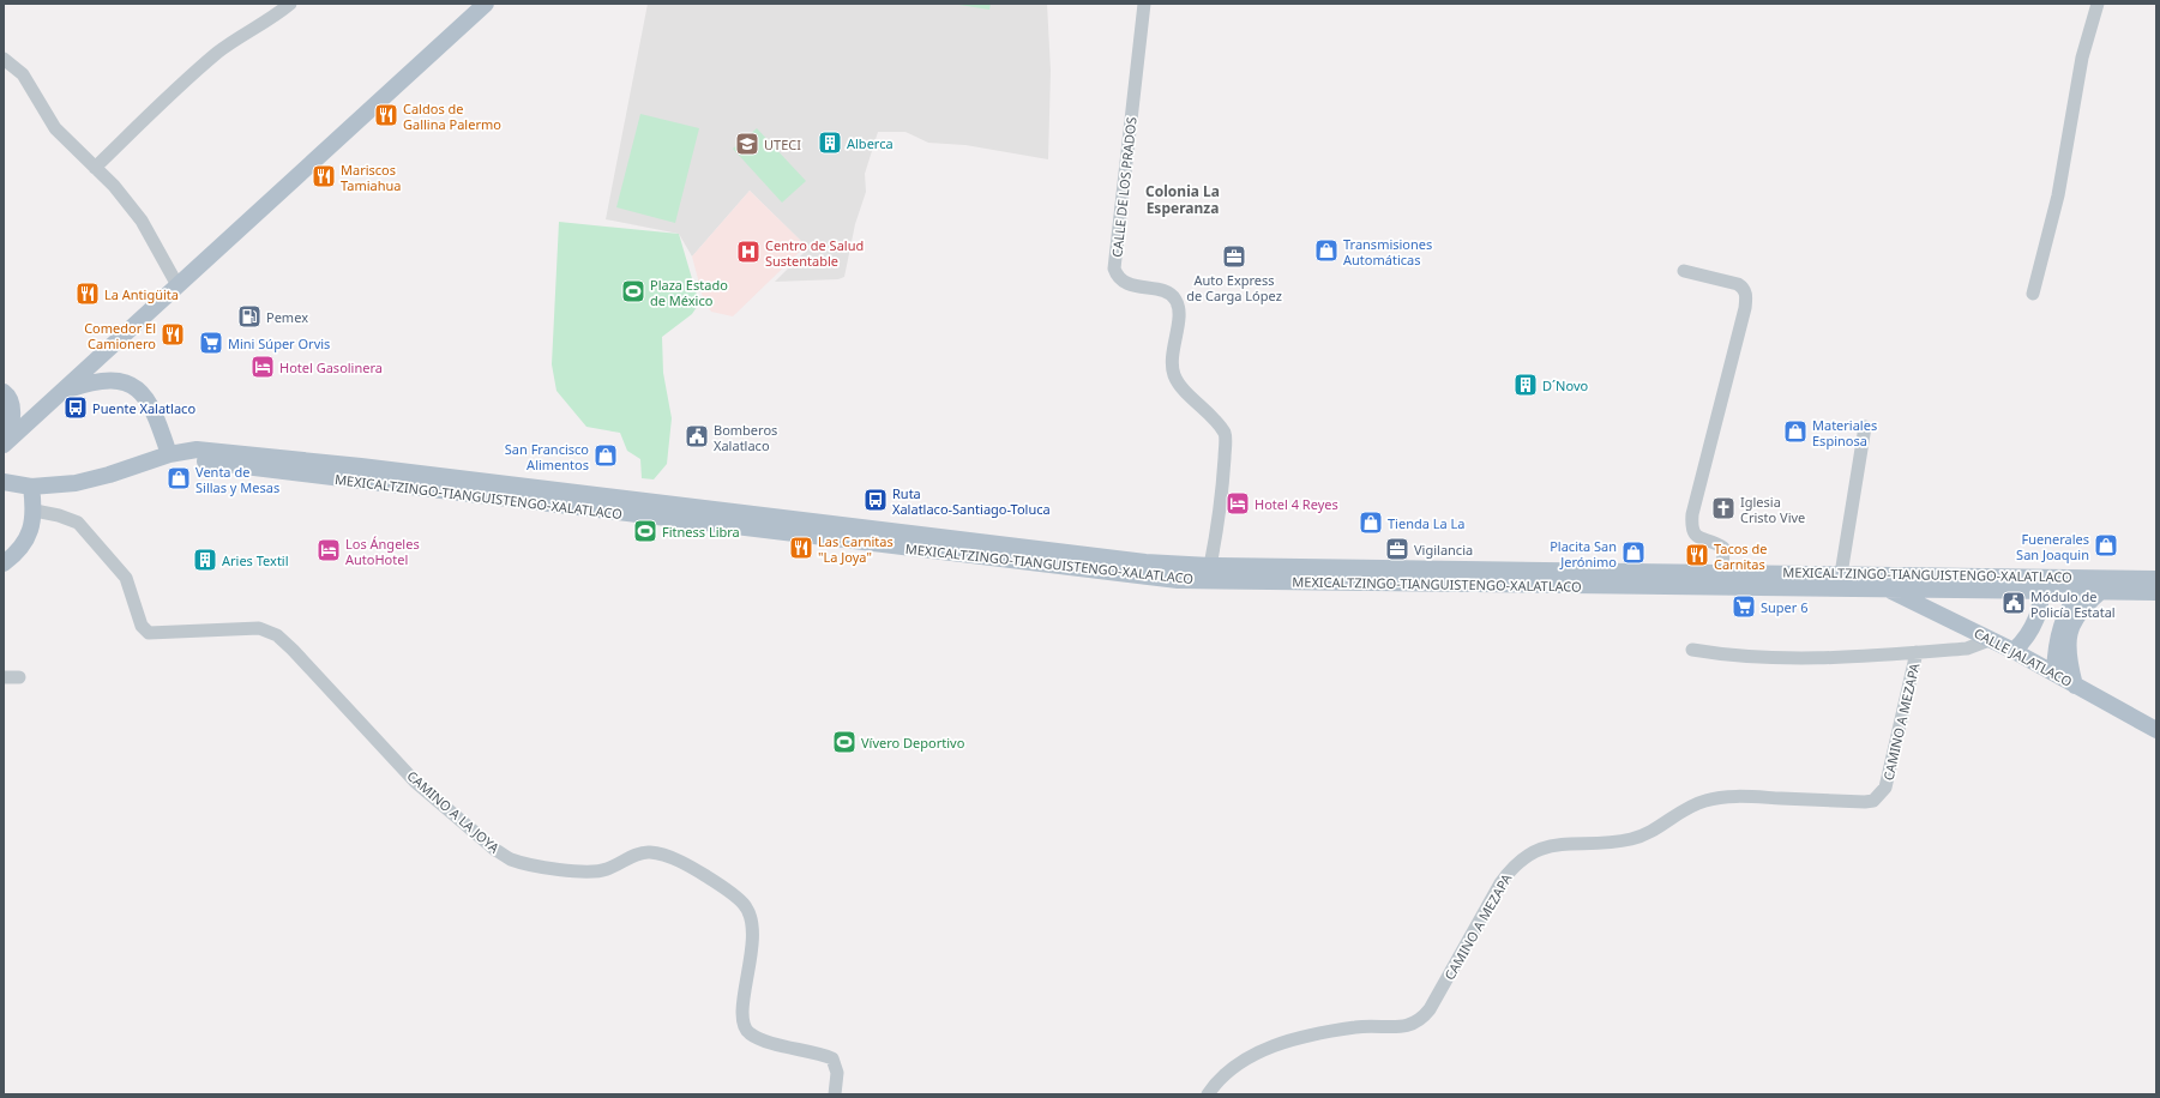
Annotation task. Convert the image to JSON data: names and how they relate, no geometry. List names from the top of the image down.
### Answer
{
  "streets": {
    "main road": ["MEXICALTZINGO-TIANGUISTENGO-XALATLACO", "CALLE JALATLACO"],
    "street": ["CALLE DE LOS PRADOS", "CAMINO A MEZAPA", "CAMINO A LA JOYA"]
  },
  "crossings": [
    ["CALLE DE LOS PRADOS", "MEXICALTZINGO-TIANGUISTENGO-XALATLACO"],
    ["MEXICALTZINGO-TIANGUISTENGO-XALATLACO", "CALLE JALATLACO"]
  ],
  "districts": ["Colonia La Esperanza"],
  "places": {
    "restaurant": [
      "Caldos de Gallina Palermo",
      "Mariscos Tamiahua",
      "La Antigüita",
      "Comedor El Camionero",
      "Las Carnitas \"La Joya\"",
      "Tacos de Carnitas"
    ],
    "building": ["Alberca", "D´Novo", "Aries Textil"],
    "school or university": ["UTECI"],
    "shop": [
      "Transmisiones Automáticas",
      "Materiales Espinosa",
      "San Francisco Alimentos",
      "Venta de Sillas y Mesas",
      "Tienda La La",
      "Fuenerales San Joaquin",
      "Placita San Jerónimo"
    ],
    "hospital": ["Centro de Salud Sustentable"],
    "office": ["Auto Express de Carga López", "Vigilancia"],
    "sports": ["Plaza Estado de México", "Fitness Libra", "Vívero Deportivo"],
    "fuel station": ["Pemex"],
    "supermarket": ["Mini Súper Orvis", "Super 6"],
    "hotel": ["Hotel Gasolinera", "Hotel 4 Reyes", "Los Ángeles AutoHotel"],
    "bus stop": ["Puente Xalatlaco", "Ruta Xalatlaco-Santiago-Toluca"],
    "public building": ["Bomberos Xalatlaco", "Módulo de Policía Estatal"],
    "church": ["Iglesia Cristo Vive"]
  }
}
